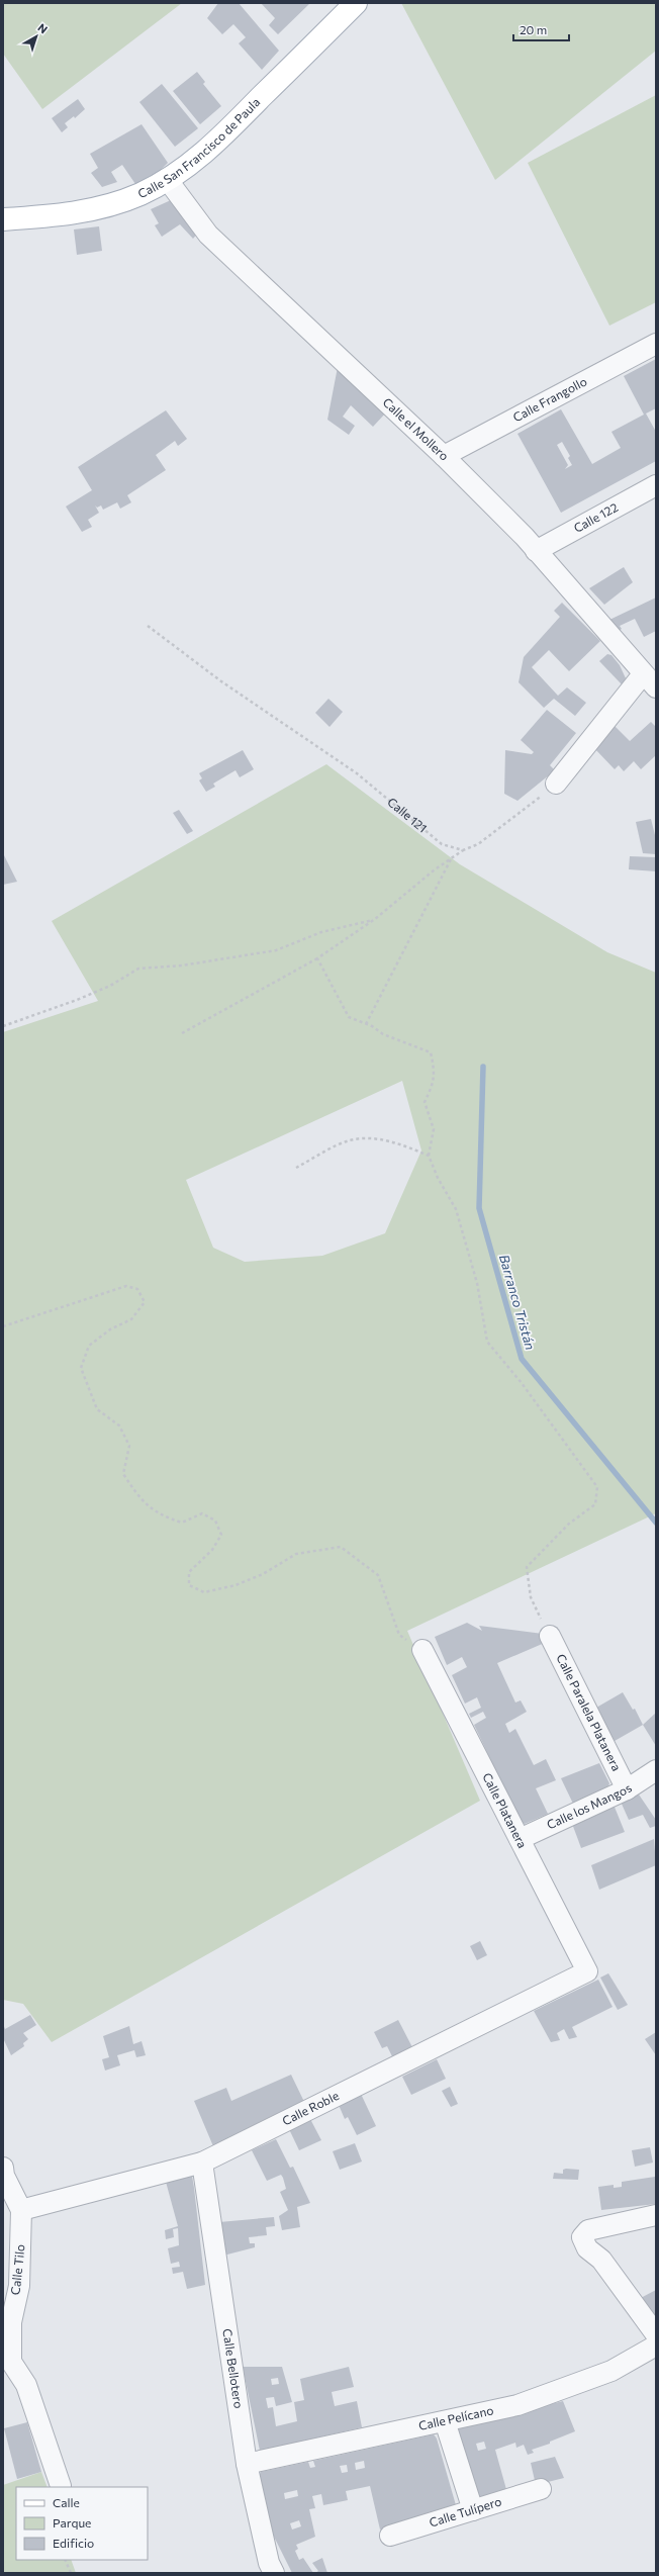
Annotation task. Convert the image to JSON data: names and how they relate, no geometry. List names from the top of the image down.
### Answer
{
  "streets": {
    "main road": ["Calle San Francisco de Paula"],
    "street": [
      "Calle Frangollo",
      "Calle el Mollero",
      "Calle 122",
      "Calle Paralela Platanera",
      "Calle los Mangos",
      "Calle Platanera",
      "Calle Roble",
      "Calle Tilo",
      "Calle Bellotero",
      "Calle Pelícano",
      "Calle Tulípero"
    ],
    "path": ["Calle 121"]
  },
  "crossings": [
    ["Calle San Francisco de Paula", "Calle el Mollero"],
    ["Calle Frangollo", "Calle el Mollero"],
    ["Calle el Mollero", "Calle 122"],
    ["Calle Paralela Platanera", "Calle los Mangos"],
    ["Calle los Mangos", "Calle Platanera"],
    ["Calle Platanera", "Calle Roble"],
    ["Calle Roble", "Calle Tilo"],
    ["Calle Roble", "Calle Bellotero"],
    ["Calle Bellotero", "Calle Pelícano"]
  ],
  "water": ["Barranco Tristán"],
  "legend": ["Calle", "Parque", "Edificio"],
  "scale_bar": "20 m",
  "north": "top right"
}
